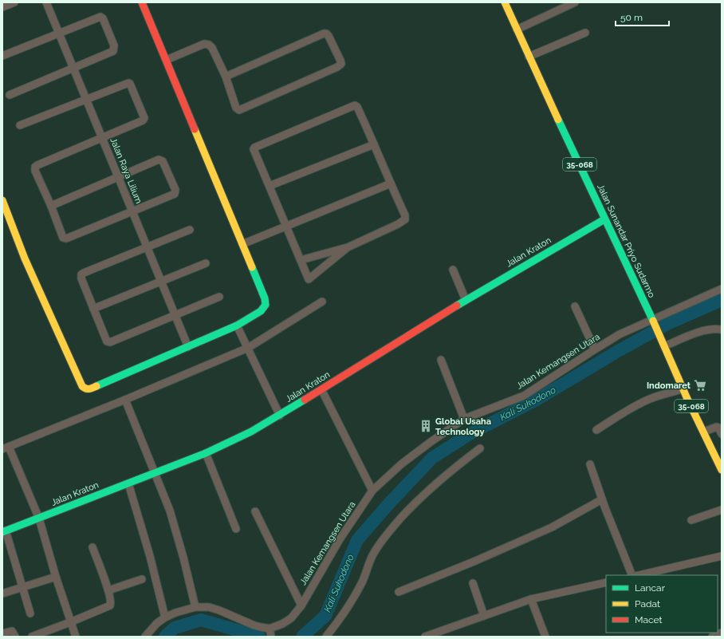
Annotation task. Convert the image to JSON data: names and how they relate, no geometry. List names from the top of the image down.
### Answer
{
  "streets": {
    "street": [
      "35-068",
      "Jalan Raya Lilium",
      "Jalan Sunandar Priyo Sudarmo",
      "Jalan Kraton",
      "Jalan Kemangsen Utara"
    ]
  },
  "crossings": [
    ["Jalan Sunandar Priyo Sudarmo", "Jalan Kraton"],
    ["Jalan Sunandar Priyo Sudarmo", "Jalan Kemangsen Utara"]
  ],
  "water": ["Kali Sukodono"],
  "places": {
    "supermarket": ["Indomaret"],
    "building": ["Global Usaha Technology"]
  },
  "legend": ["Lancar", "Padat", "Macet"],
  "scale_bar": "50 m"
}
